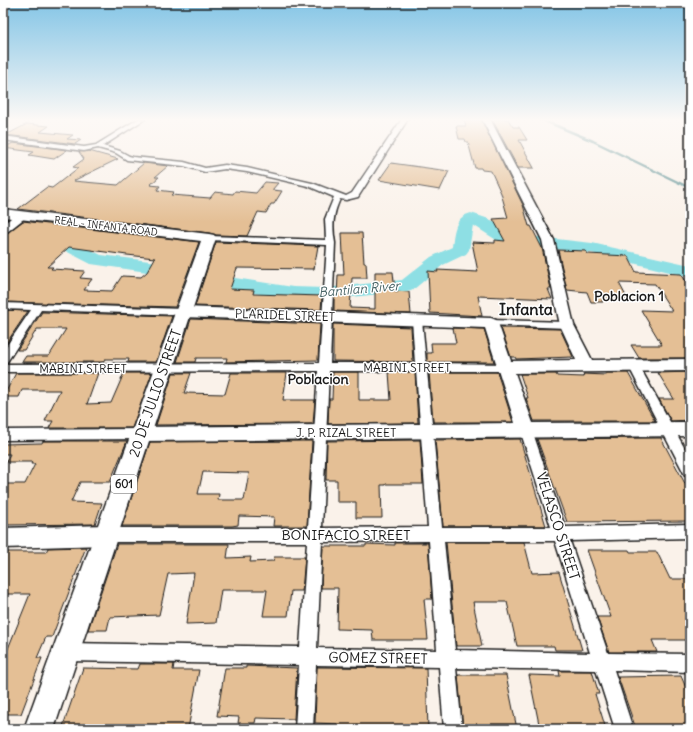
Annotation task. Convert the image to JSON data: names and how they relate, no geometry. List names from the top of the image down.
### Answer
{
  "streets": {
    "main road": ["REAL - INFANTA ROAD", "20 DE JULIO STREET", "601"],
    "street": [
      "PLARIDEL STREET",
      "MABINI STREET",
      "J. P. RIZAL STREET",
      "VELASCO STREET",
      "BONIFACIO STREET",
      "GOMEZ STREET"
    ]
  },
  "crossings": [
    ["REAL - INFANTA ROAD", "20 DE JULIO STREET"],
    ["PLARIDEL STREET", "20 DE JULIO STREET"],
    ["PLARIDEL STREET", "VELASCO STREET"],
    ["MABINI STREET", "20 DE JULIO STREET"],
    ["MABINI STREET", "VELASCO STREET"],
    ["20 DE JULIO STREET", "J. P. RIZAL STREET"],
    ["20 DE JULIO STREET", "BONIFACIO STREET"],
    ["20 DE JULIO STREET", "GOMEZ STREET"],
    ["J. P. RIZAL STREET", "VELASCO STREET"],
    ["VELASCO STREET", "BONIFACIO STREET"],
    ["VELASCO STREET", "GOMEZ STREET"]
  ],
  "districts": ["Poblacion 1", "Infanta", "Poblacion"],
  "water": ["Bantilan River"]
}
